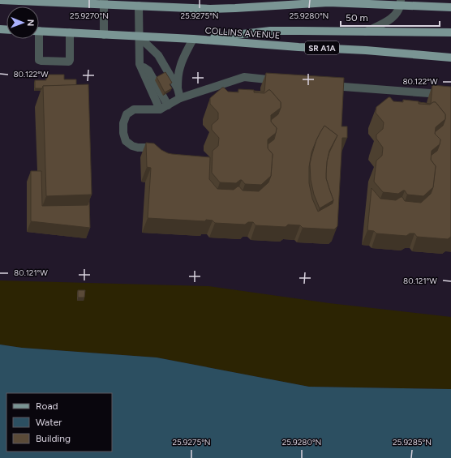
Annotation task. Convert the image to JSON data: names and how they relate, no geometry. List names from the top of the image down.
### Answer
{
  "streets": {
    "main road": ["COLLINS AVENUE", "SR A1A"]
  },
  "legend": ["Road", "Water", "Building"],
  "scale_bar": "50 m",
  "north": "right",
  "coordinates": [
    "25.9270°N",
    "25.9275°N",
    "25.9280°N",
    "80.122°W",
    "80.121°W",
    "25.9285°N"
  ]
}
